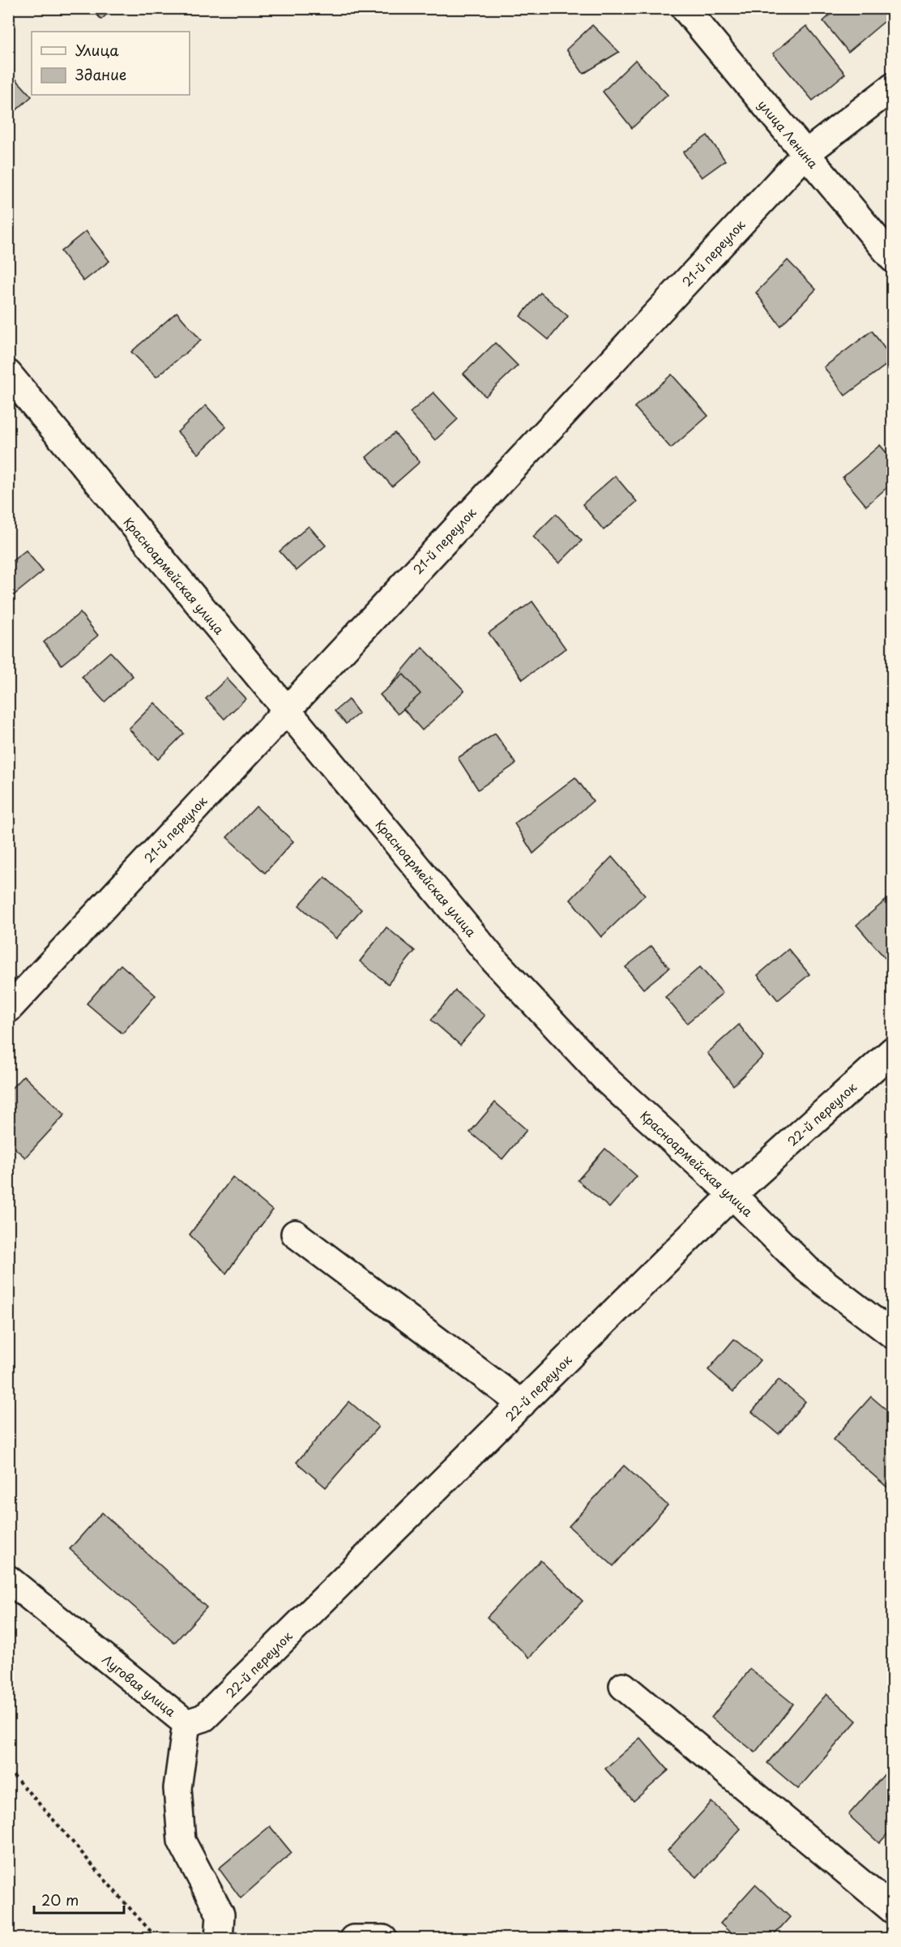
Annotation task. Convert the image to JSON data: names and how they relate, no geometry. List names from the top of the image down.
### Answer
{
  "streets": {
    "street": [
      "улица Ленина",
      "21-й переулок",
      "Красноармейская улица",
      "22-й переулок",
      "Луговая улица"
    ]
  },
  "crossings": [
    ["улица Ленина", "21-й переулок"],
    ["21-й переулок", "Красноармейская улица"],
    ["Красноармейская улица", "22-й переулок"],
    ["22-й переулок", "Луговая улица"]
  ],
  "legend": ["Улица", "Здание"],
  "scale_bar": "20 m"
}
